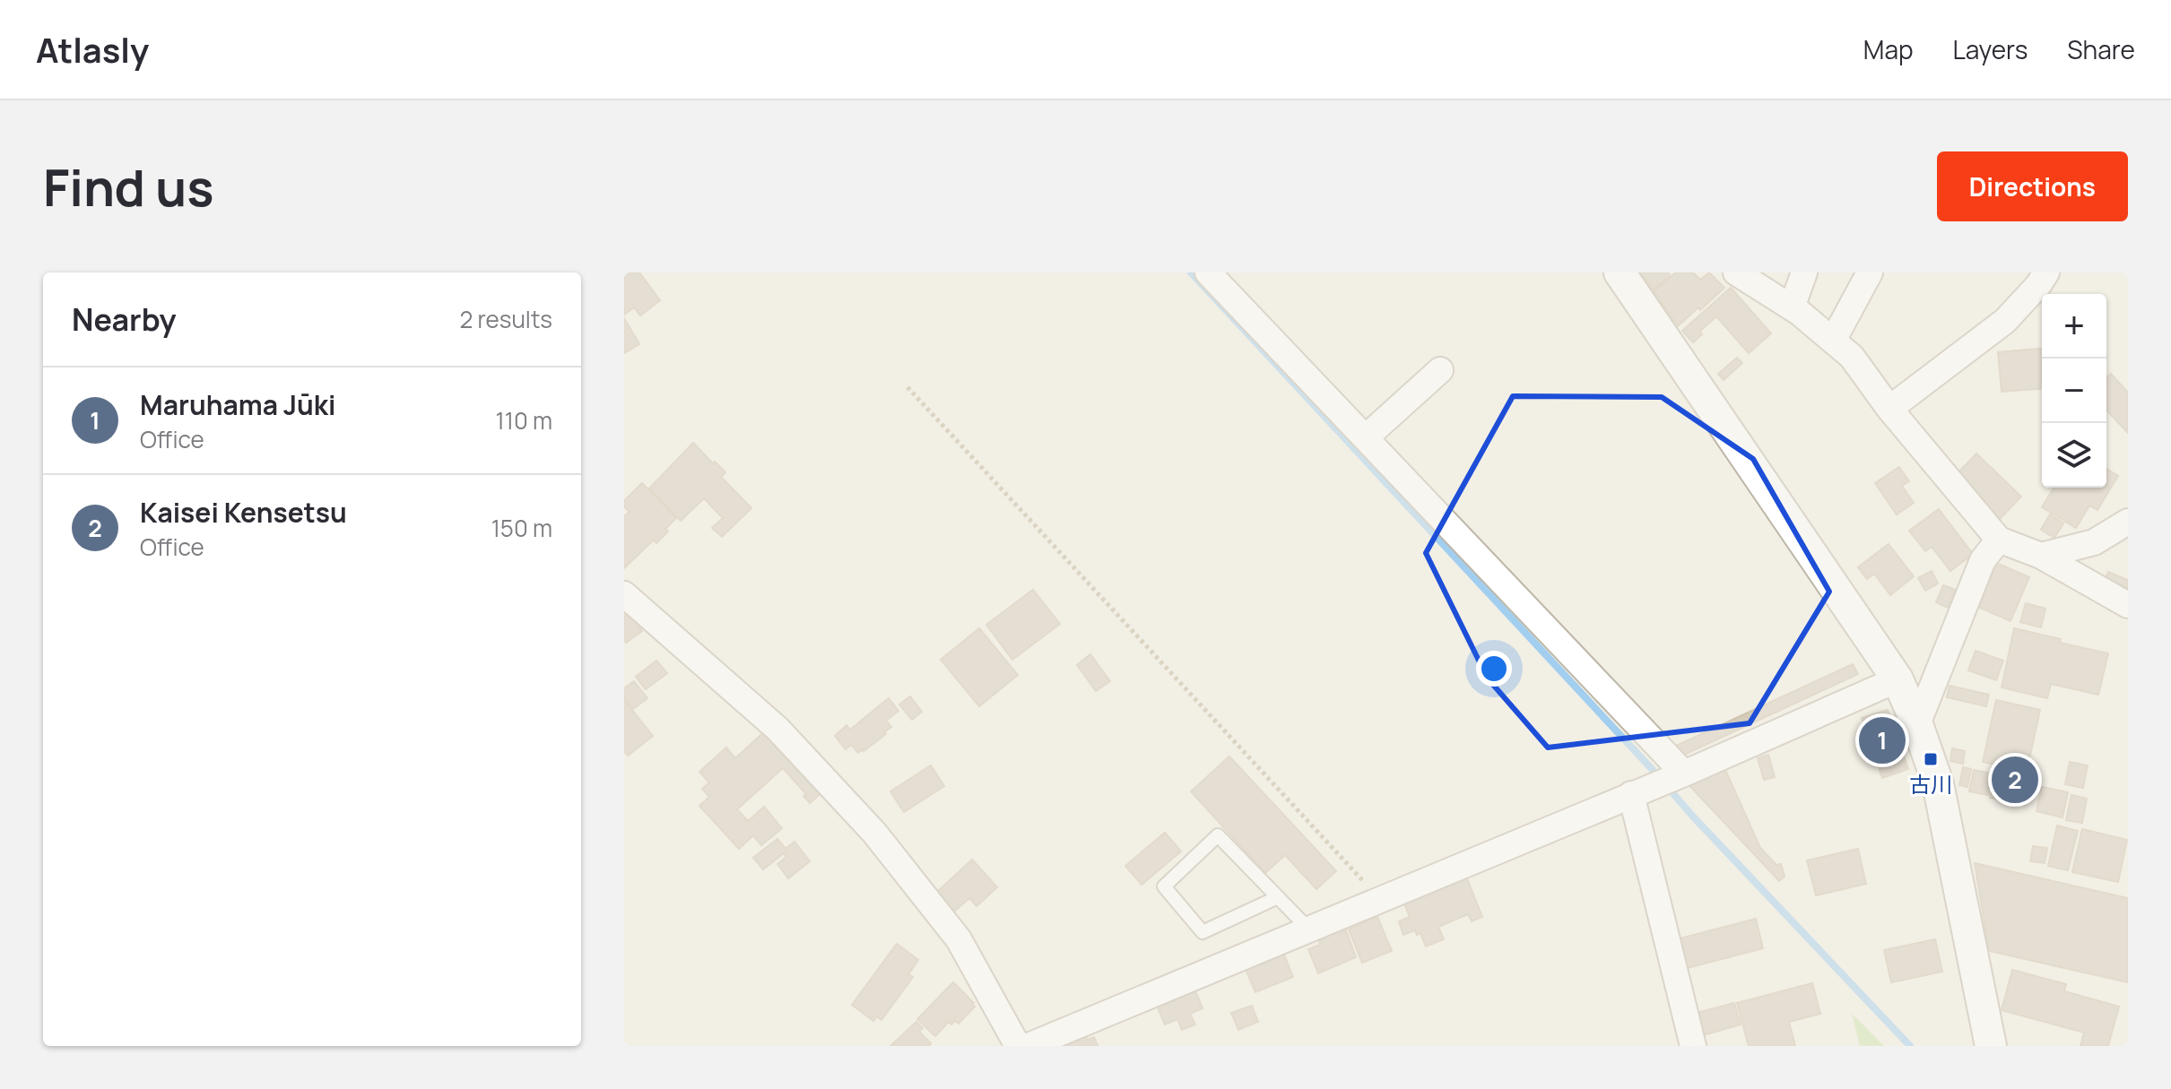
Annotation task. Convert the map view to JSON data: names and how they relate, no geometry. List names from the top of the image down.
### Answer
{
  "places": {
    "transit": ["古川"]
  },
  "page": {
    "header": "Atlasly",
    "nav": ["Map", "Layers", "Share"],
    "buttons": "Directions",
    "title": "Find us",
    "heading": ["Nearby", "2 results"],
    "map_buttons": ["+", "−"],
    "list": [
      {
        "mark": "1",
        "name": "Maruhama Jūki",
        "note": "Office",
        "value": "110 m"
      },
      {
        "mark": "2",
        "name": "Kaisei Kensetsu",
        "note": "Office",
        "value": "150 m"
      }
    ],
    "pins": ["1", "2"]
  }
}
